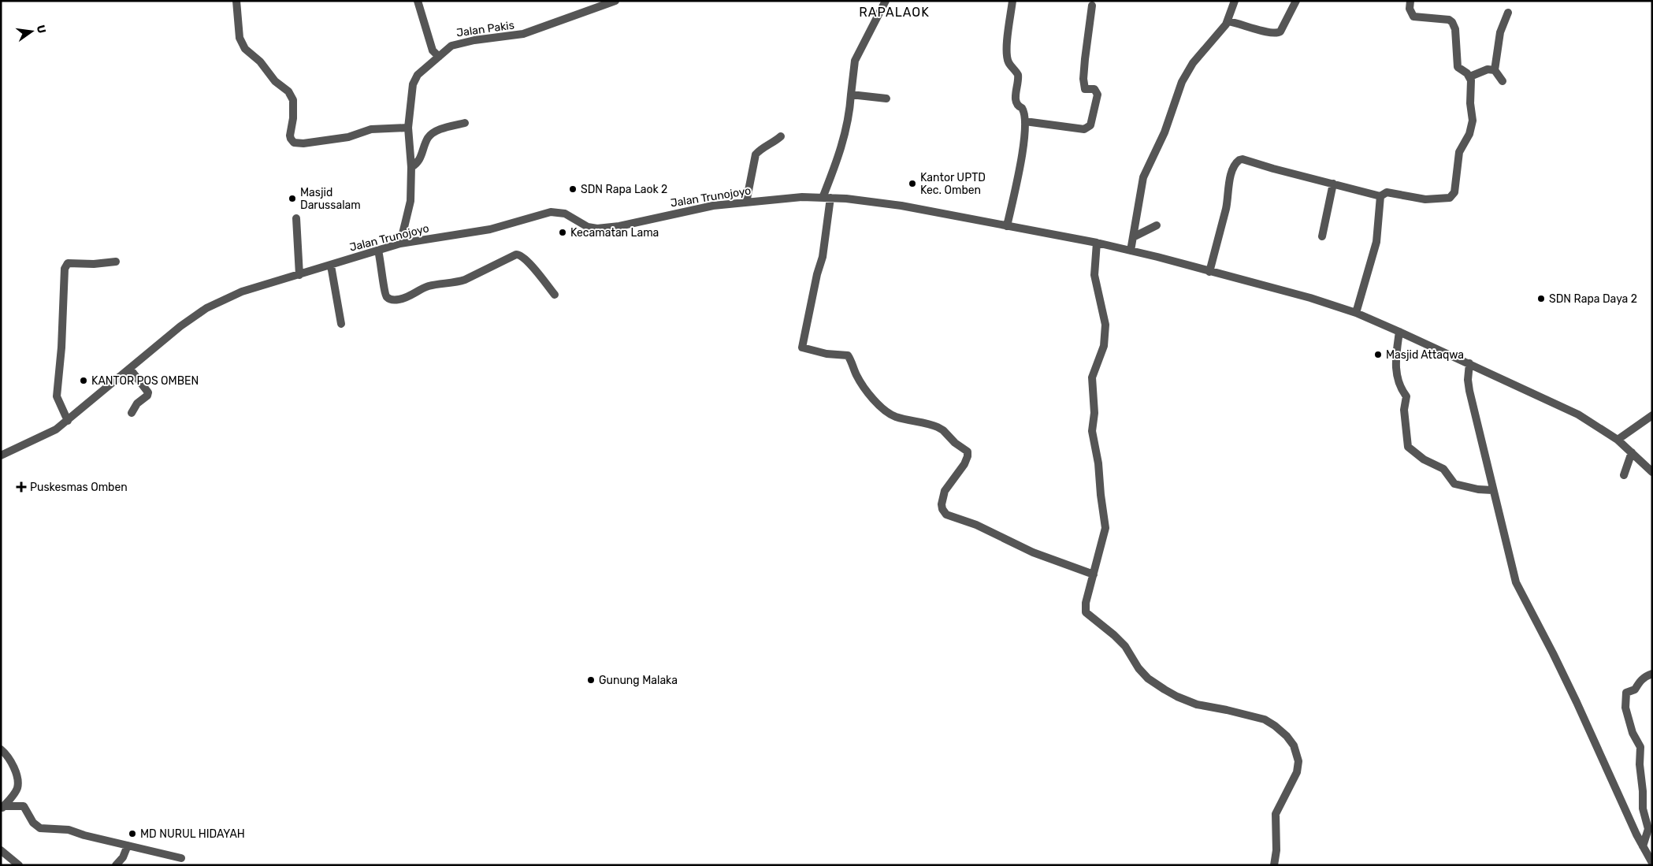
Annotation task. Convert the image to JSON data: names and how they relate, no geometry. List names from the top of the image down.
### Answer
{
  "streets": {
    "street": ["Jalan Pakis", "Jalan Trunojoyo"]
  },
  "crossings": [
    ["Jalan Pakis", "Jalan Trunojoyo"]
  ],
  "districts": ["RAPALAOK"],
  "places": {
    "other": [
      "Kantor UPTD Kec. Omben",
      "SDN Rapa Laok 2",
      "Masjid Darussalam",
      "Kecamatan Lama",
      "SDN Rapa Daya 2",
      "Masjid Attaqwa",
      "KANTOR POS OMBEN",
      "Gunung Malaka",
      "MD NURUL HIDAYAH"
    ],
    "health": ["Puskesmas Omben"]
  },
  "north": "right"
}
